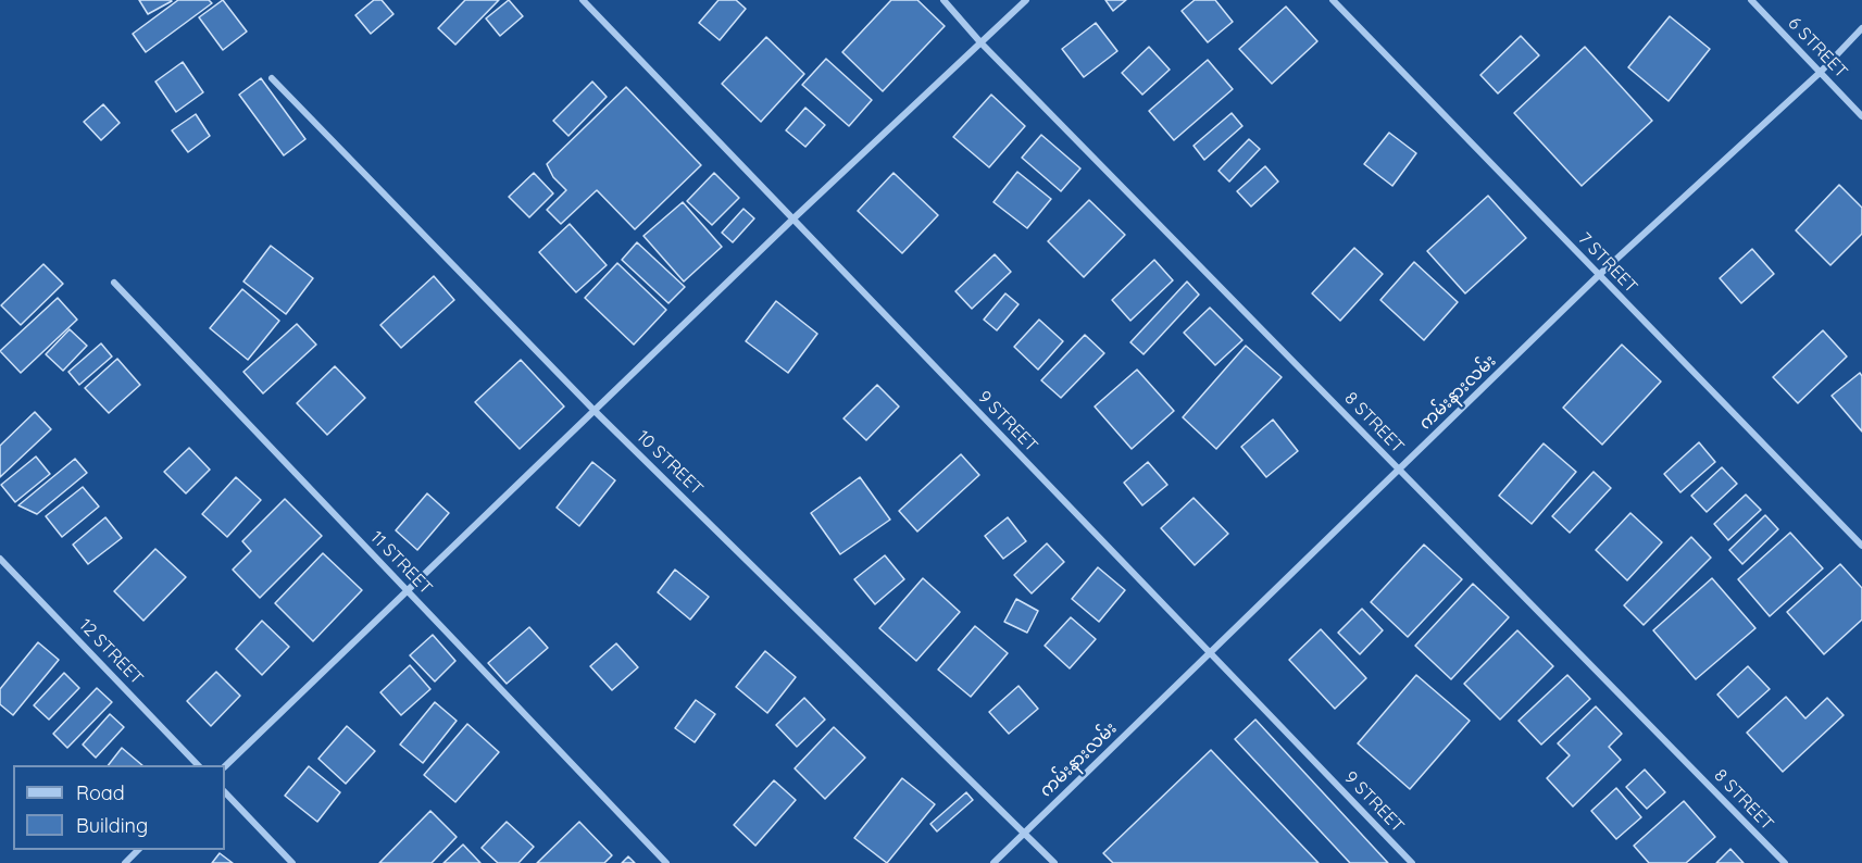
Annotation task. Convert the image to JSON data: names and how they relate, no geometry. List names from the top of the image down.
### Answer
{
  "streets": {
    "street": [
      "6 STREET",
      "7 STREET",
      "ကမ်းနားလမ်း",
      "9 STREET",
      "8 STREET",
      "10 STREET",
      "11 STREET",
      "12 STREET"
    ]
  },
  "crossings": [
    ["6 STREET", "ကမ်းနားလမ်း"],
    ["7 STREET", "ကမ်းနားလမ်း"],
    ["ကမ်းနားလမ်း", "9 STREET"],
    ["ကမ်းနားလမ်း", "8 STREET"],
    ["ကမ်းနားလမ်း", "10 STREET"]
  ],
  "legend": ["Road", "Building"]
}
